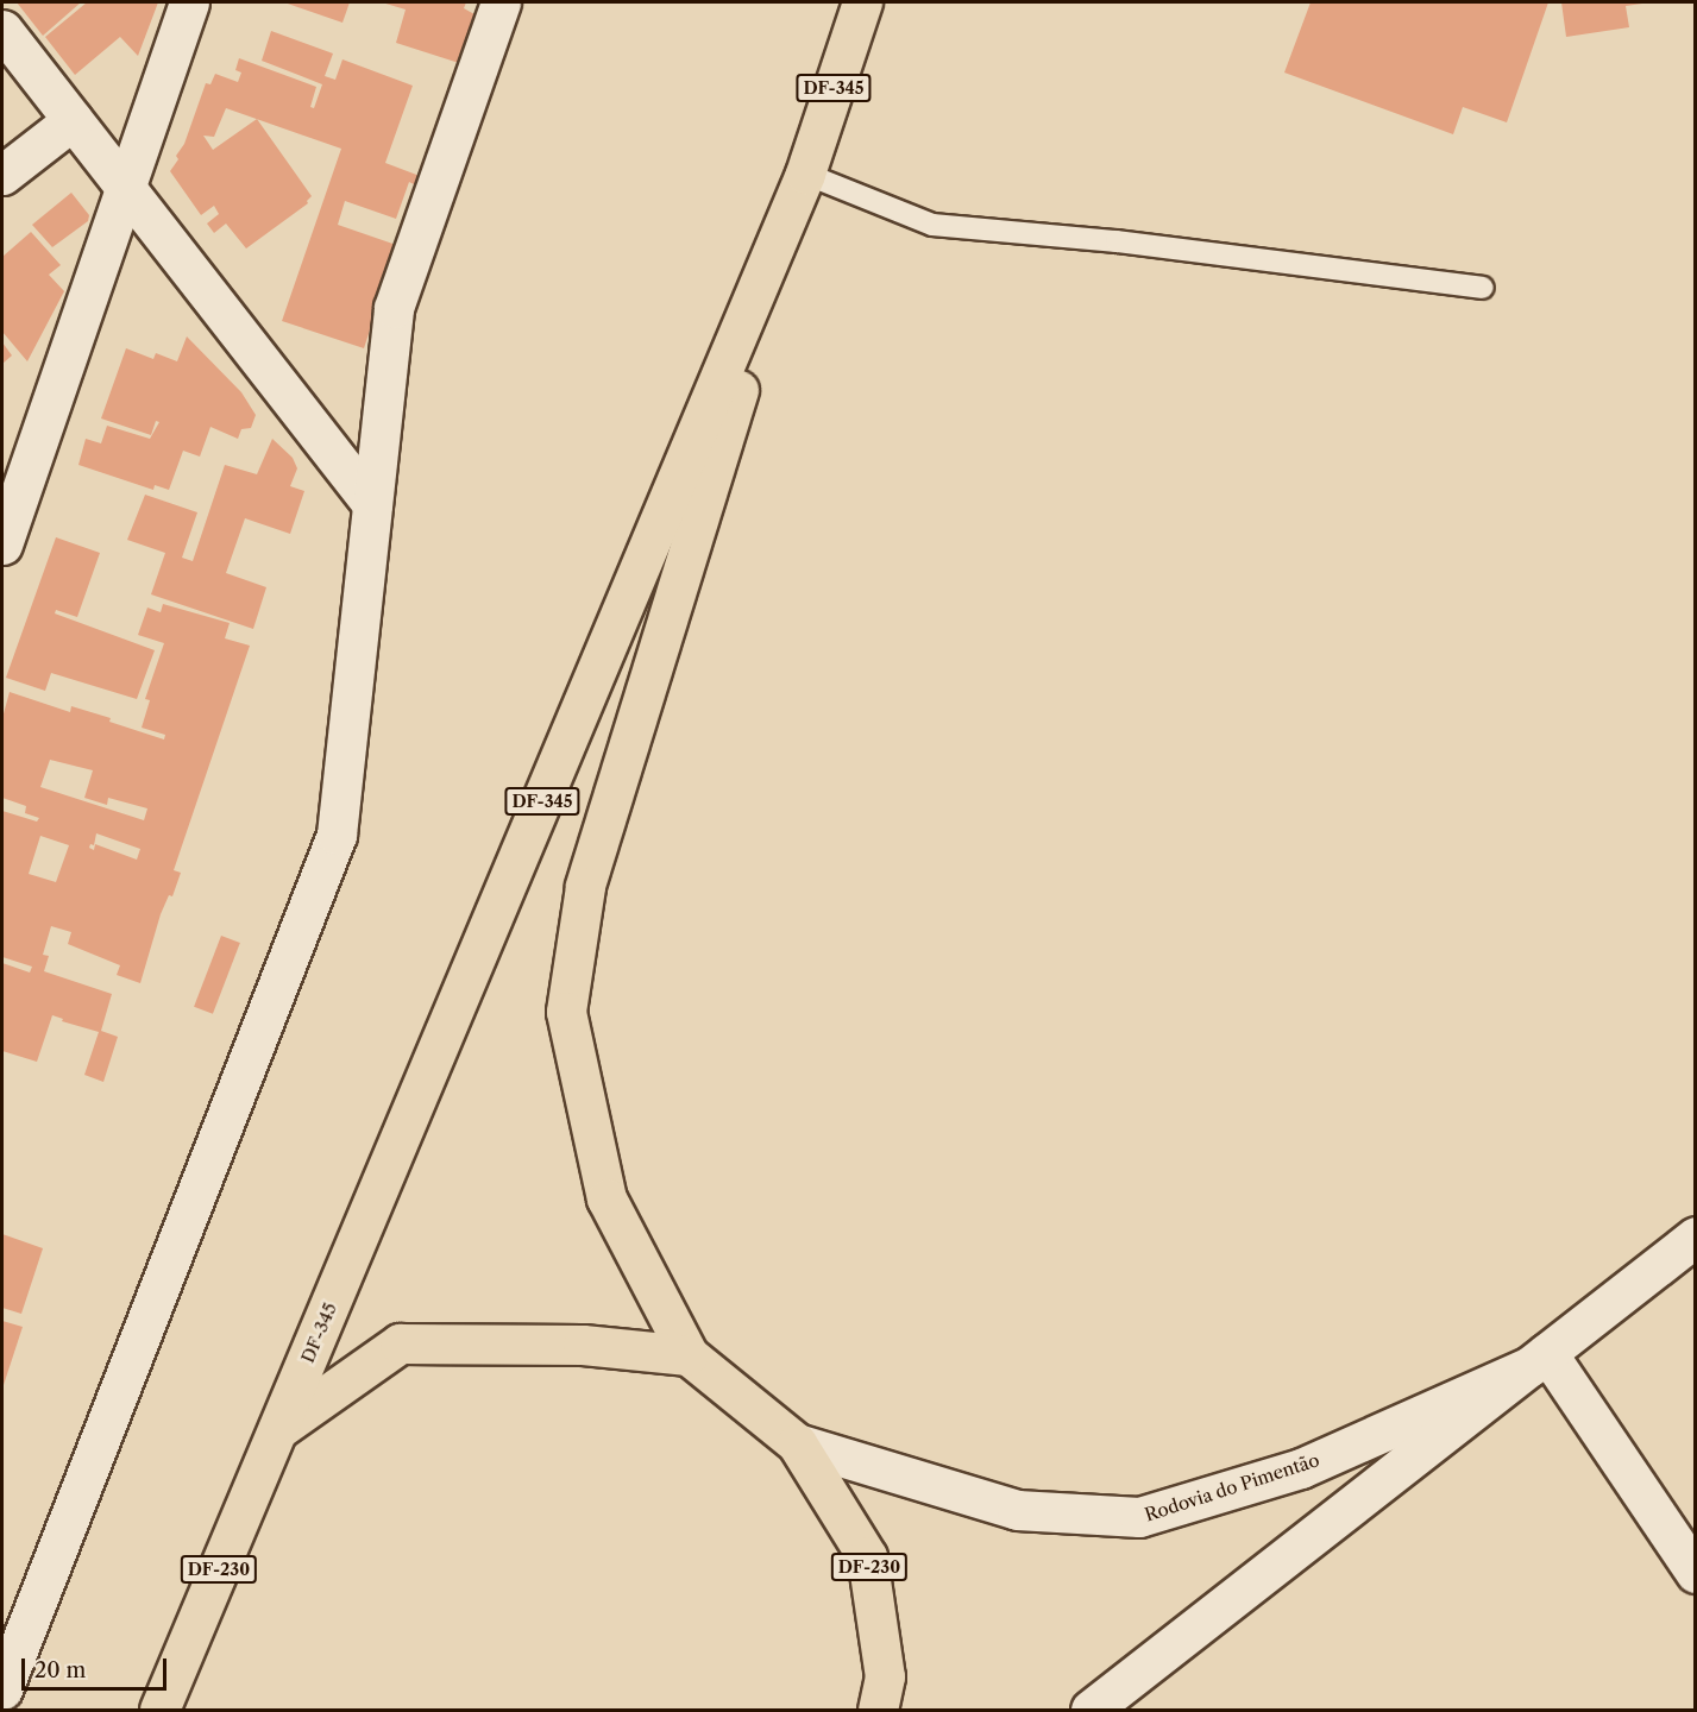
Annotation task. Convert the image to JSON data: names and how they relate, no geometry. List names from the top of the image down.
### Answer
{
  "streets": {
    "main road": ["DF-345", "DF-230"],
    "street": ["Rodovia do Pimentão"]
  },
  "crossings": [
    ["DF-345", "DF-230"],
    ["Rodovia do Pimentão", "DF-230"]
  ],
  "scale_bar": "20 m"
}
